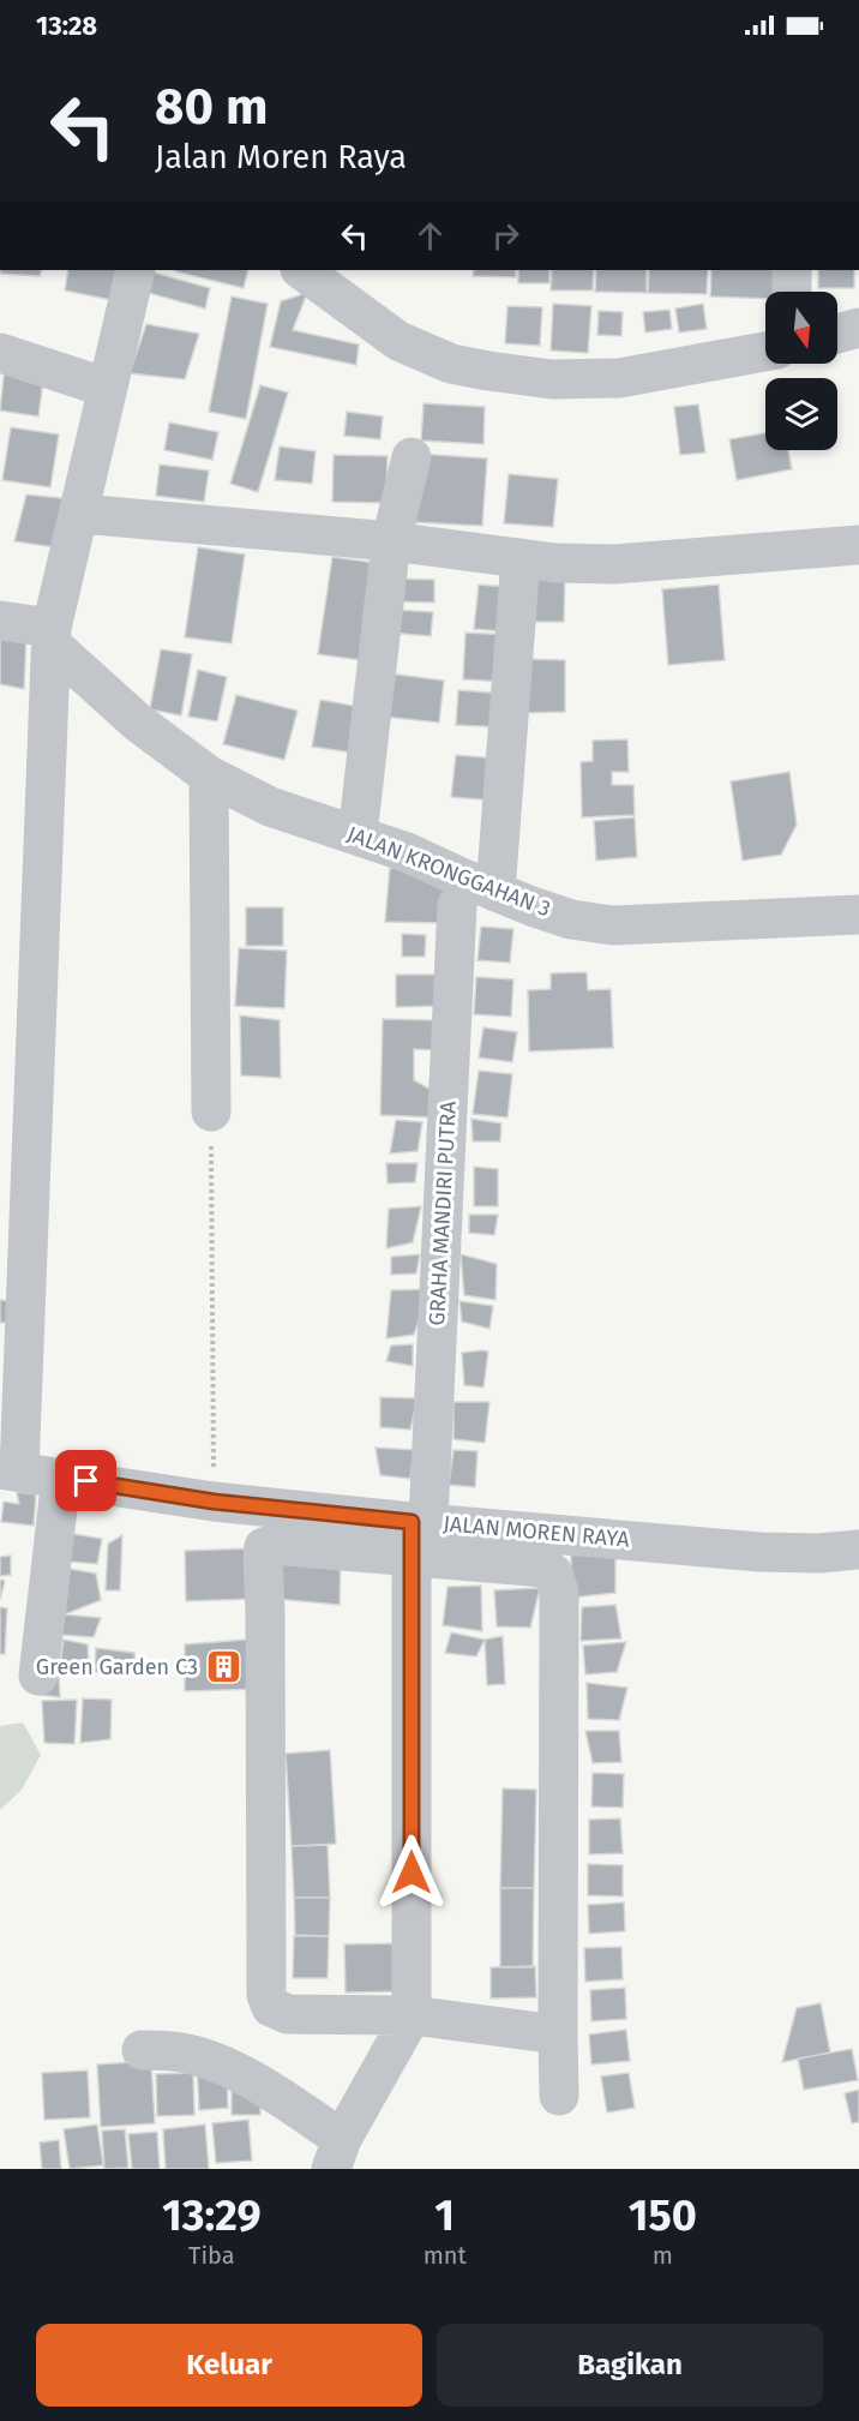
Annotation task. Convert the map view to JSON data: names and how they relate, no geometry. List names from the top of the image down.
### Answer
{
  "streets": {
    "street": ["JALAN KRONGGAHAN 3", "GRAHA MANDIRI PUTRA", "JALAN MOREN RAYA"]
  },
  "crossings": [
    ["GRAHA MANDIRI PUTRA", "JALAN MOREN RAYA"]
  ],
  "places": {
    "building": ["Green Garden C3"]
  },
  "north": "bottom",
  "page": {
    "status": "13:28",
    "turn": ["80 m", "Jalan Moren Raya"],
    "eta": [
      "13:29",
      "Tiba",
      "1",
      "mnt",
      "150",
      "m"
    ],
    "buttons": ["Keluar", "Bagikan"]
  }
}
